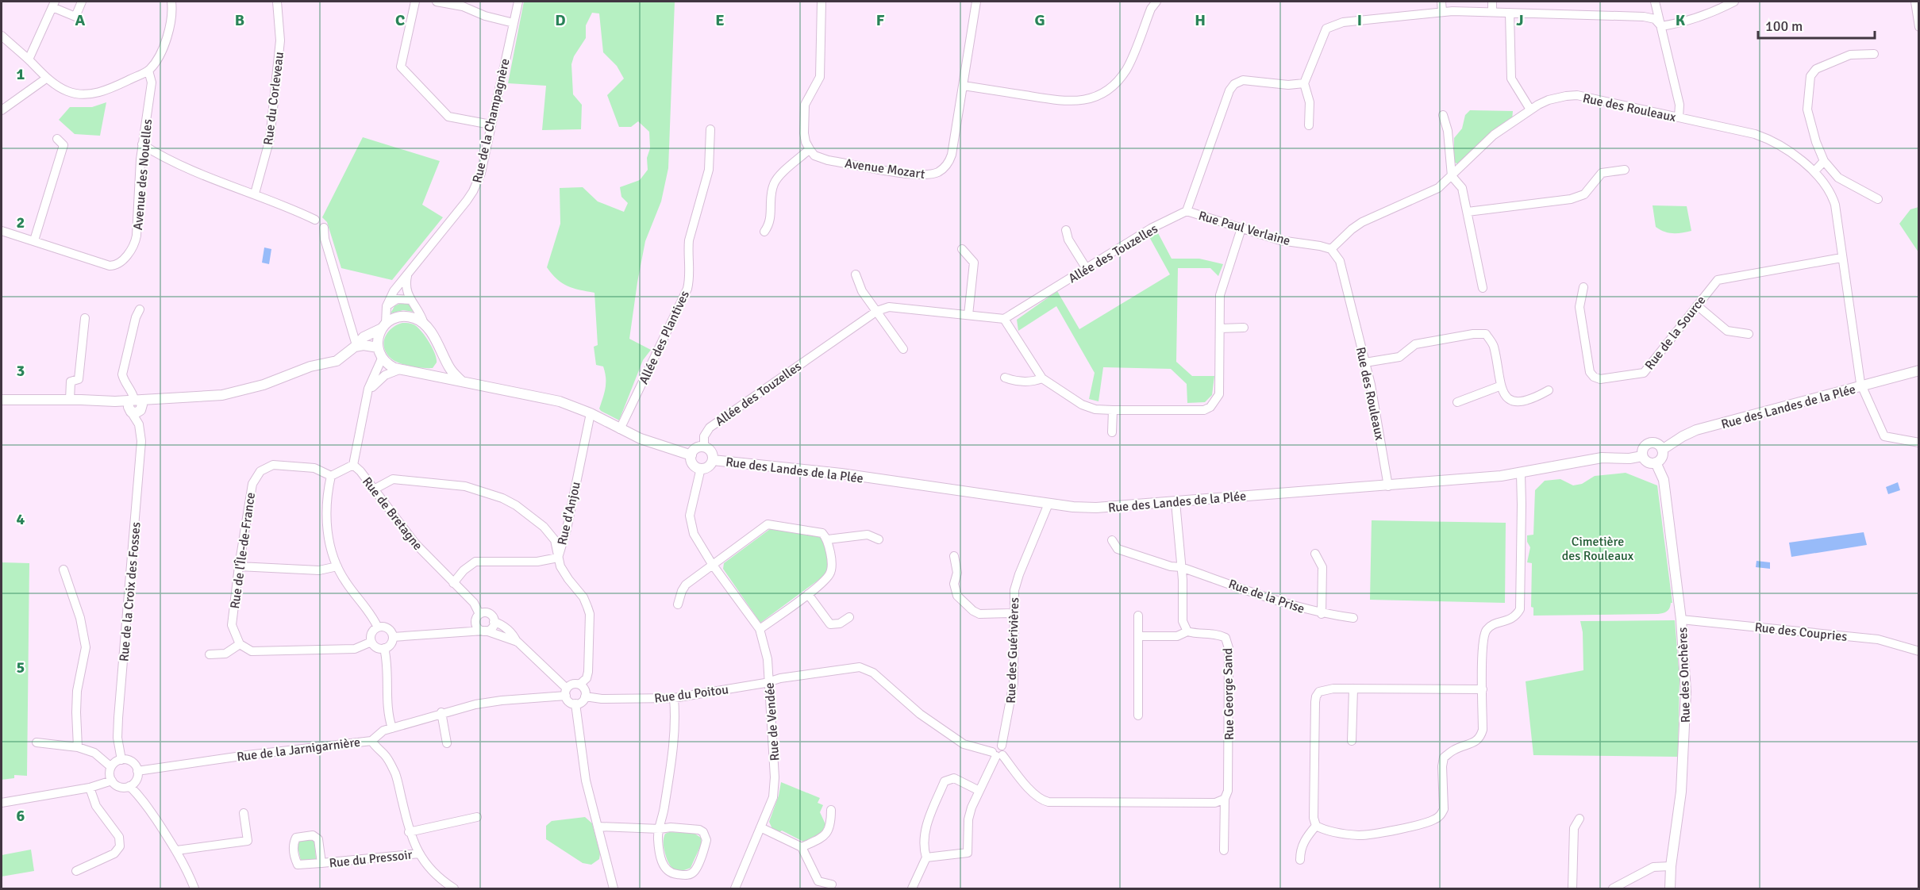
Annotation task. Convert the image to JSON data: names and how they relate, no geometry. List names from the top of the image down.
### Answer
{
  "streets": {
    "street": [
      "Rue du Corleveau",
      "Rue des Rouleaux",
      "Rue de la Champagnère",
      "Avenue Mozart",
      "Avenue des Nouelles",
      "Rue Paul Verlaine",
      "Allée des Touzelles",
      "Rue de la Source",
      "Allée des Plantives",
      "Rue des Landes de la Plée",
      "Rue de Bretagne",
      "Rue d'Anjou",
      "Rue de l'Île-de-France",
      "Rue de la Croix des Fosses",
      "Rue de la Prise",
      "Rue des Coupries",
      "Rue des Guérivières",
      "Rue des Onchères",
      "Rue du Poitou",
      "Rue George Sand",
      "Rue de Vendée",
      "Rue de la Jarnigarnière",
      "Rue du Pressoir"
    ]
  },
  "crossings": [
    ["Rue des Rouleaux", "Rue Paul Verlaine"],
    ["Rue des Rouleaux", "Rue de la Source"],
    ["Rue des Rouleaux", "Rue des Landes de la Plée"],
    ["Rue de la Champagnère", "Rue de Bretagne"],
    ["Rue Paul Verlaine", "Allée des Touzelles"],
    ["Allée des Touzelles", "Rue des Landes de la Plée"],
    ["Allée des Touzelles", "Rue de Vendée"],
    ["Rue des Landes de la Plée", "Rue des Guérivières"],
    ["Rue des Landes de la Plée", "Rue des Onchères"],
    ["Rue des Landes de la Plée", "Rue de Vendée"],
    ["Rue de Bretagne", "Rue d'Anjou"],
    ["Rue de la Croix des Fosses", "Rue de la Jarnigarnière"],
    ["Rue des Coupries", "Rue des Onchères"],
    ["Rue du Poitou", "Rue de Vendée"],
    ["Rue de la Jarnigarnière", "Rue du Pressoir"]
  ],
  "parks": ["Cimetière des Rouleaux"],
  "scale_bar": "100 m",
  "grid": {
    "columns": [
      "A",
      "B",
      "C",
      "D",
      "E",
      "F",
      "G",
      "H",
      "I",
      "J",
      "K"
    ],
    "rows": [
      "1",
      "2",
      "3",
      "4",
      "5",
      "6"
    ]
  }
}
